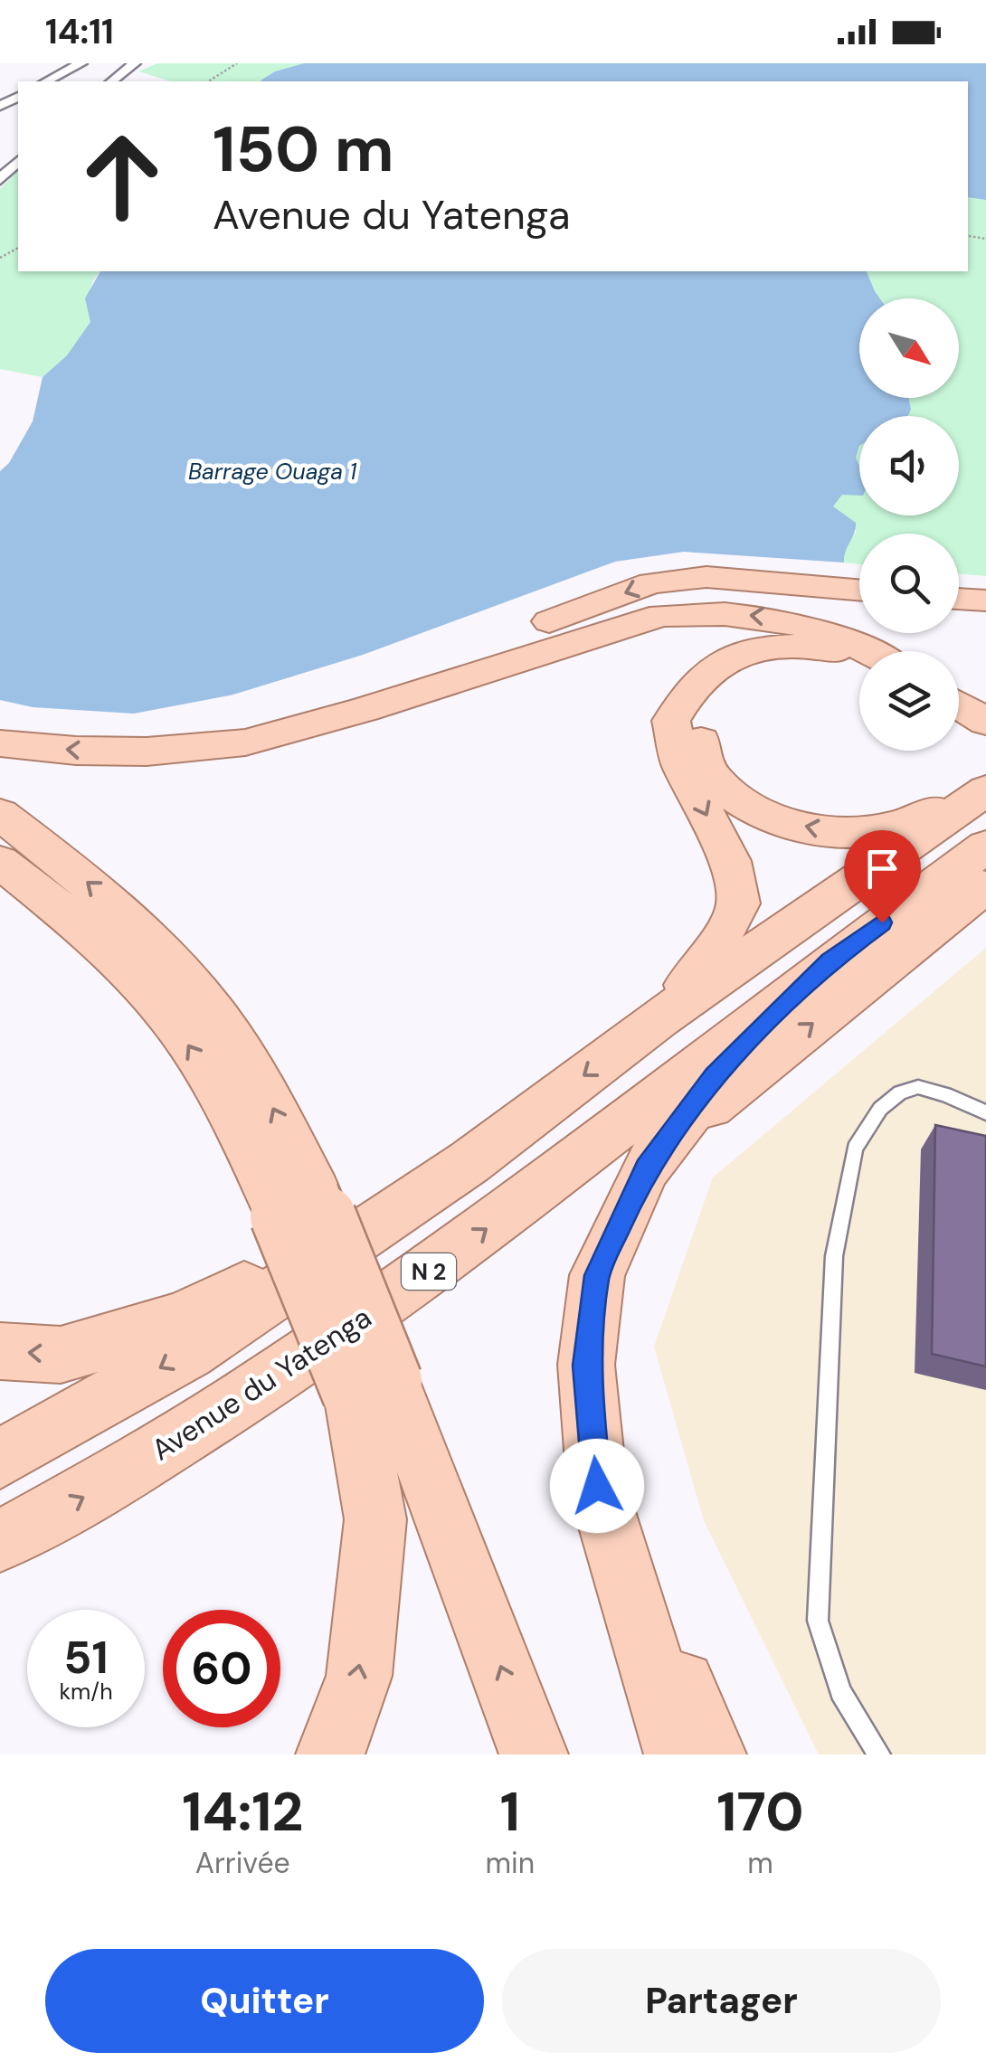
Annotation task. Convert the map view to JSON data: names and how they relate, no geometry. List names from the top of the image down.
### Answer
{
  "streets": {
    "main road": ["N 2", "Avenue du Yatenga"]
  },
  "water": ["Barrage Ouaga 1"],
  "north": "bottom right",
  "page": {
    "status": "14:11",
    "turn": ["150 m", "Avenue du Yatenga"],
    "speed": "51 km/h",
    "limit": "60",
    "eta": [
      "14:12",
      "Arrivée",
      "1",
      "min",
      "170",
      "m"
    ],
    "buttons": ["Quitter", "Partager"]
  }
}
